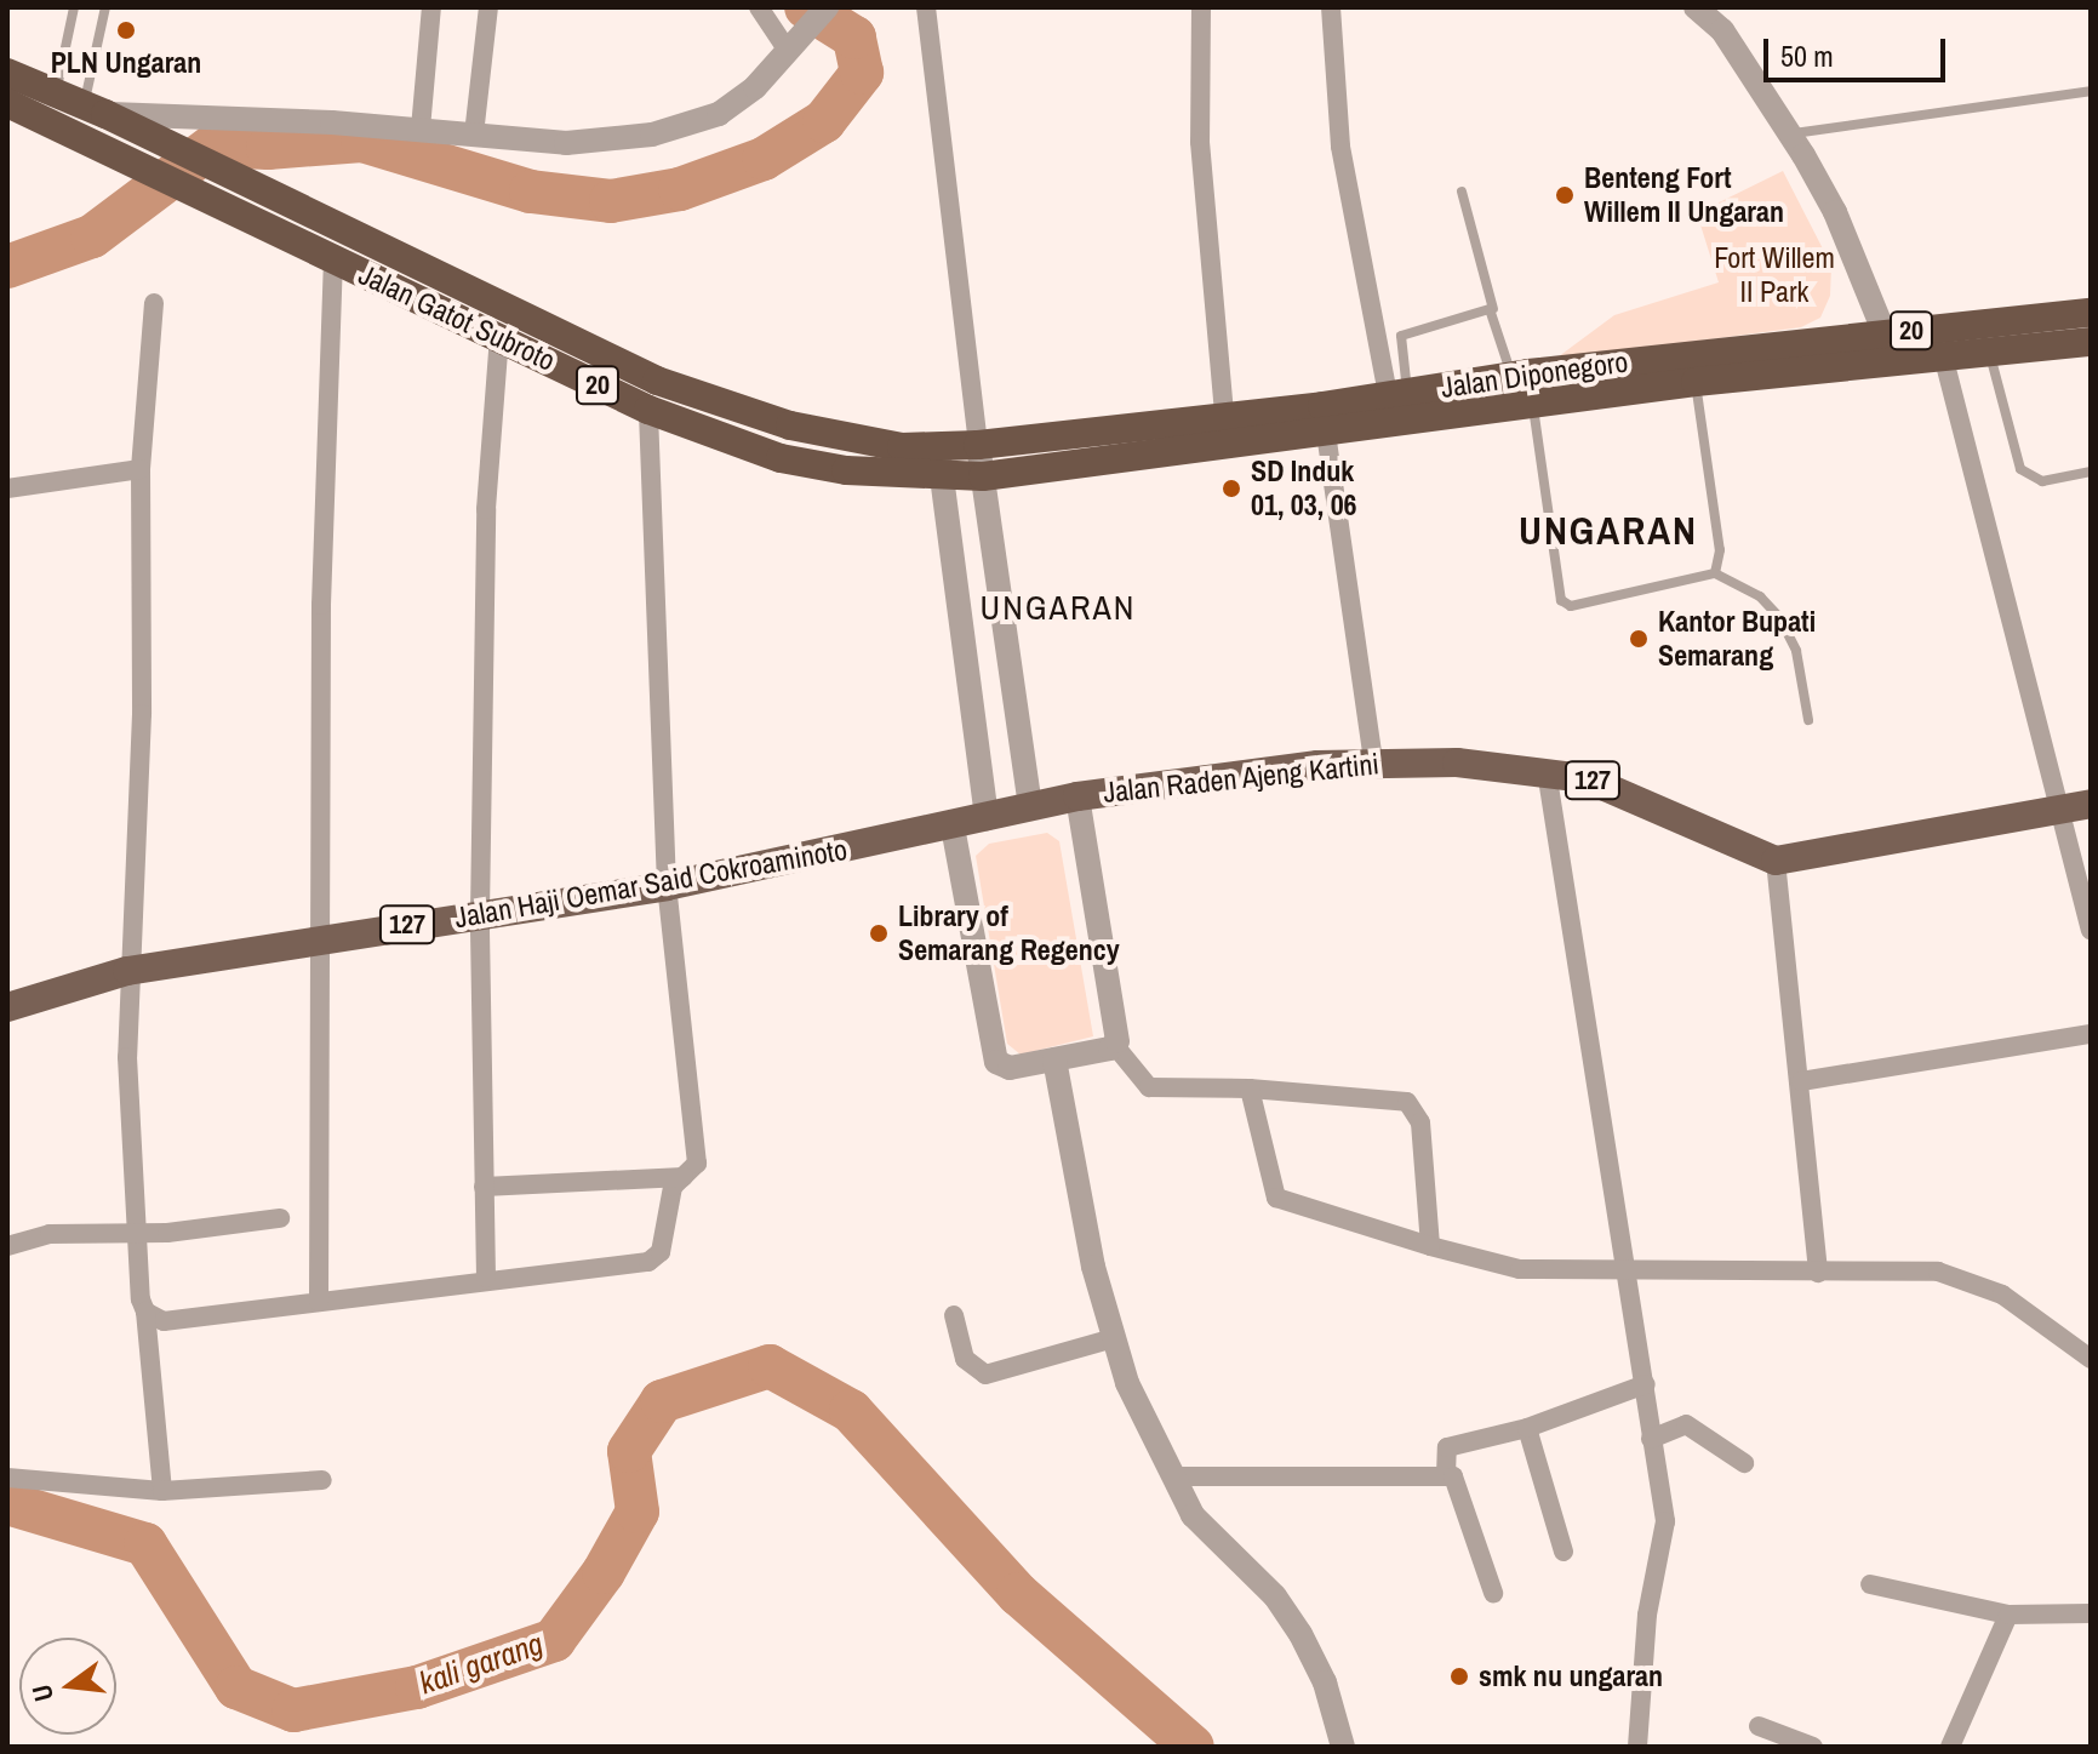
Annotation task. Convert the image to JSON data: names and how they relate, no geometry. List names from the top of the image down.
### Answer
{
  "streets": {
    "highway": ["Jalan Gatot Subroto", "20", "Jalan Diponegoro"],
    "main road": ["Jalan Raden Ajeng Kartini", "127", "Jalan Haji Oemar Said Cokroaminoto"]
  },
  "crossings": [
    ["Jalan Gatot Subroto", "Jalan Diponegoro"],
    ["Jalan Raden Ajeng Kartini", "Jalan Haji Oemar Said Cokroaminoto"]
  ],
  "districts": ["UNGARAN", "UNGARAN"],
  "water": ["kali garang"],
  "parks": ["Fort Willem II Park"],
  "places": [
    "PLN Ungaran",
    "Benteng Fort Willem II Ungaran",
    "SD Induk 01, 03, 06",
    "Kantor Bupati Semarang",
    "Library of Semarang Regency",
    "smk nu ungaran"
  ],
  "scale_bar": "50 m",
  "north": "left"
}
